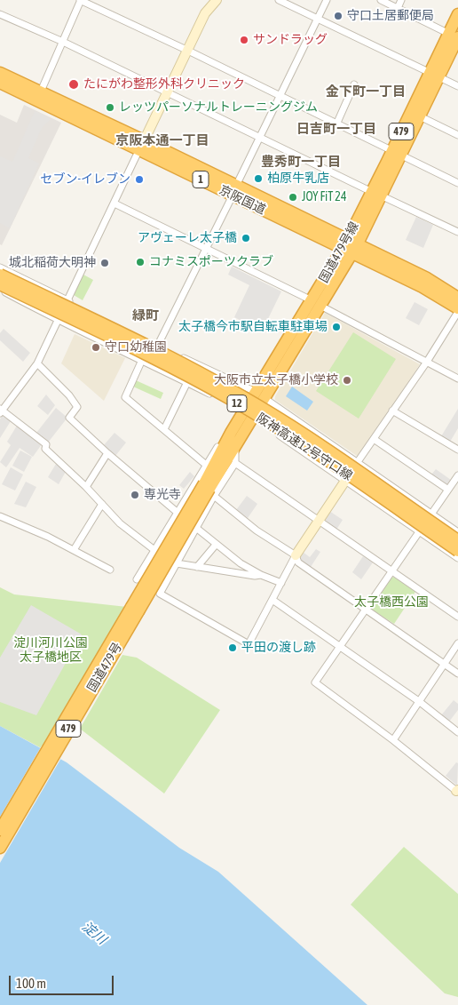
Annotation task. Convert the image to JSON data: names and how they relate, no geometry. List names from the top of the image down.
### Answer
{
  "streets": {
    "highway": [
      "479",
      "1",
      "京阪国道",
      "国道479号線",
      "12",
      "阪神高速12号守口線",
      "国道479号"
    ]
  },
  "crossings": [
    ["京阪国道", "国道479号線"],
    ["国道479号線", "国道479号"]
  ],
  "districts": [
    "金下町一丁目",
    "日吉町一丁目",
    "京阪本通一丁目",
    "豊秀町一丁目",
    "緑町"
  ],
  "water": ["淀川"],
  "parks": ["太子橋西公園", "淀川河川公園 太子橋地区"],
  "places": [
    "守口土居郵便局",
    "サンドラッグ",
    "たにがわ整形外科クリニック",
    "レッツパーソナルトレーニングジム",
    "柏原牛乳店",
    "セブン-イレブン",
    "JOY FiT 24",
    "アヴェーレ太子橋",
    "コナミスポーツクラブ",
    "城北稲荷大明神",
    "太子橋今市駅自転車駐車場",
    "守口幼稚園",
    "大阪市立太子橋小学校",
    "専光寺",
    "平田の渡し跡"
  ],
  "scale_bar": "100 m"
}
